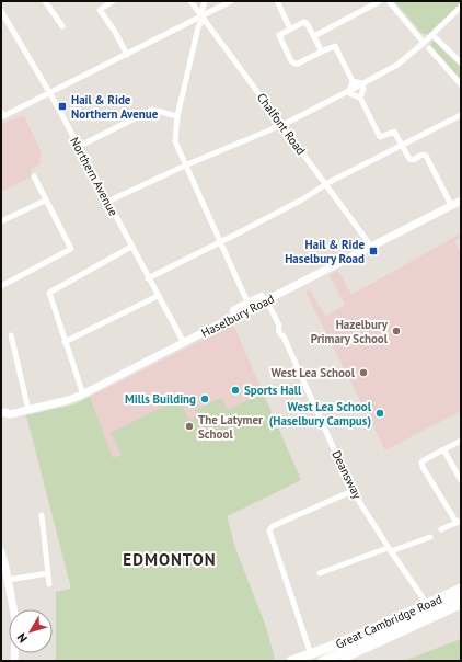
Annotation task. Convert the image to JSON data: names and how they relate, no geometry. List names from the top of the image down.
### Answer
{
  "streets": {
    "highway": ["Great Cambridge Road"],
    "street": [
      "Chalfont Road",
      "Northern Avenue",
      "Haselbury Road",
      "Deansway"
    ]
  },
  "crossings": [
    ["Chalfont Road", "Haselbury Road"],
    ["Northern Avenue", "Haselbury Road"],
    ["Haselbury Road", "Deansway"],
    ["Deansway", "Great Cambridge Road"]
  ],
  "districts": ["EDMONTON"],
  "places": {
    "transit": ["Hail & Ride Northern Avenue", "Hail & Ride Haselbury Road"],
    "other": [
      "Hazelbury Primary School",
      "West Lea School",
      "Sports Hall",
      "Mills Building",
      "West Lea School (Haselbury Campus)",
      "The Latymer School"
    ]
  },
  "north": "bottom left"
}
